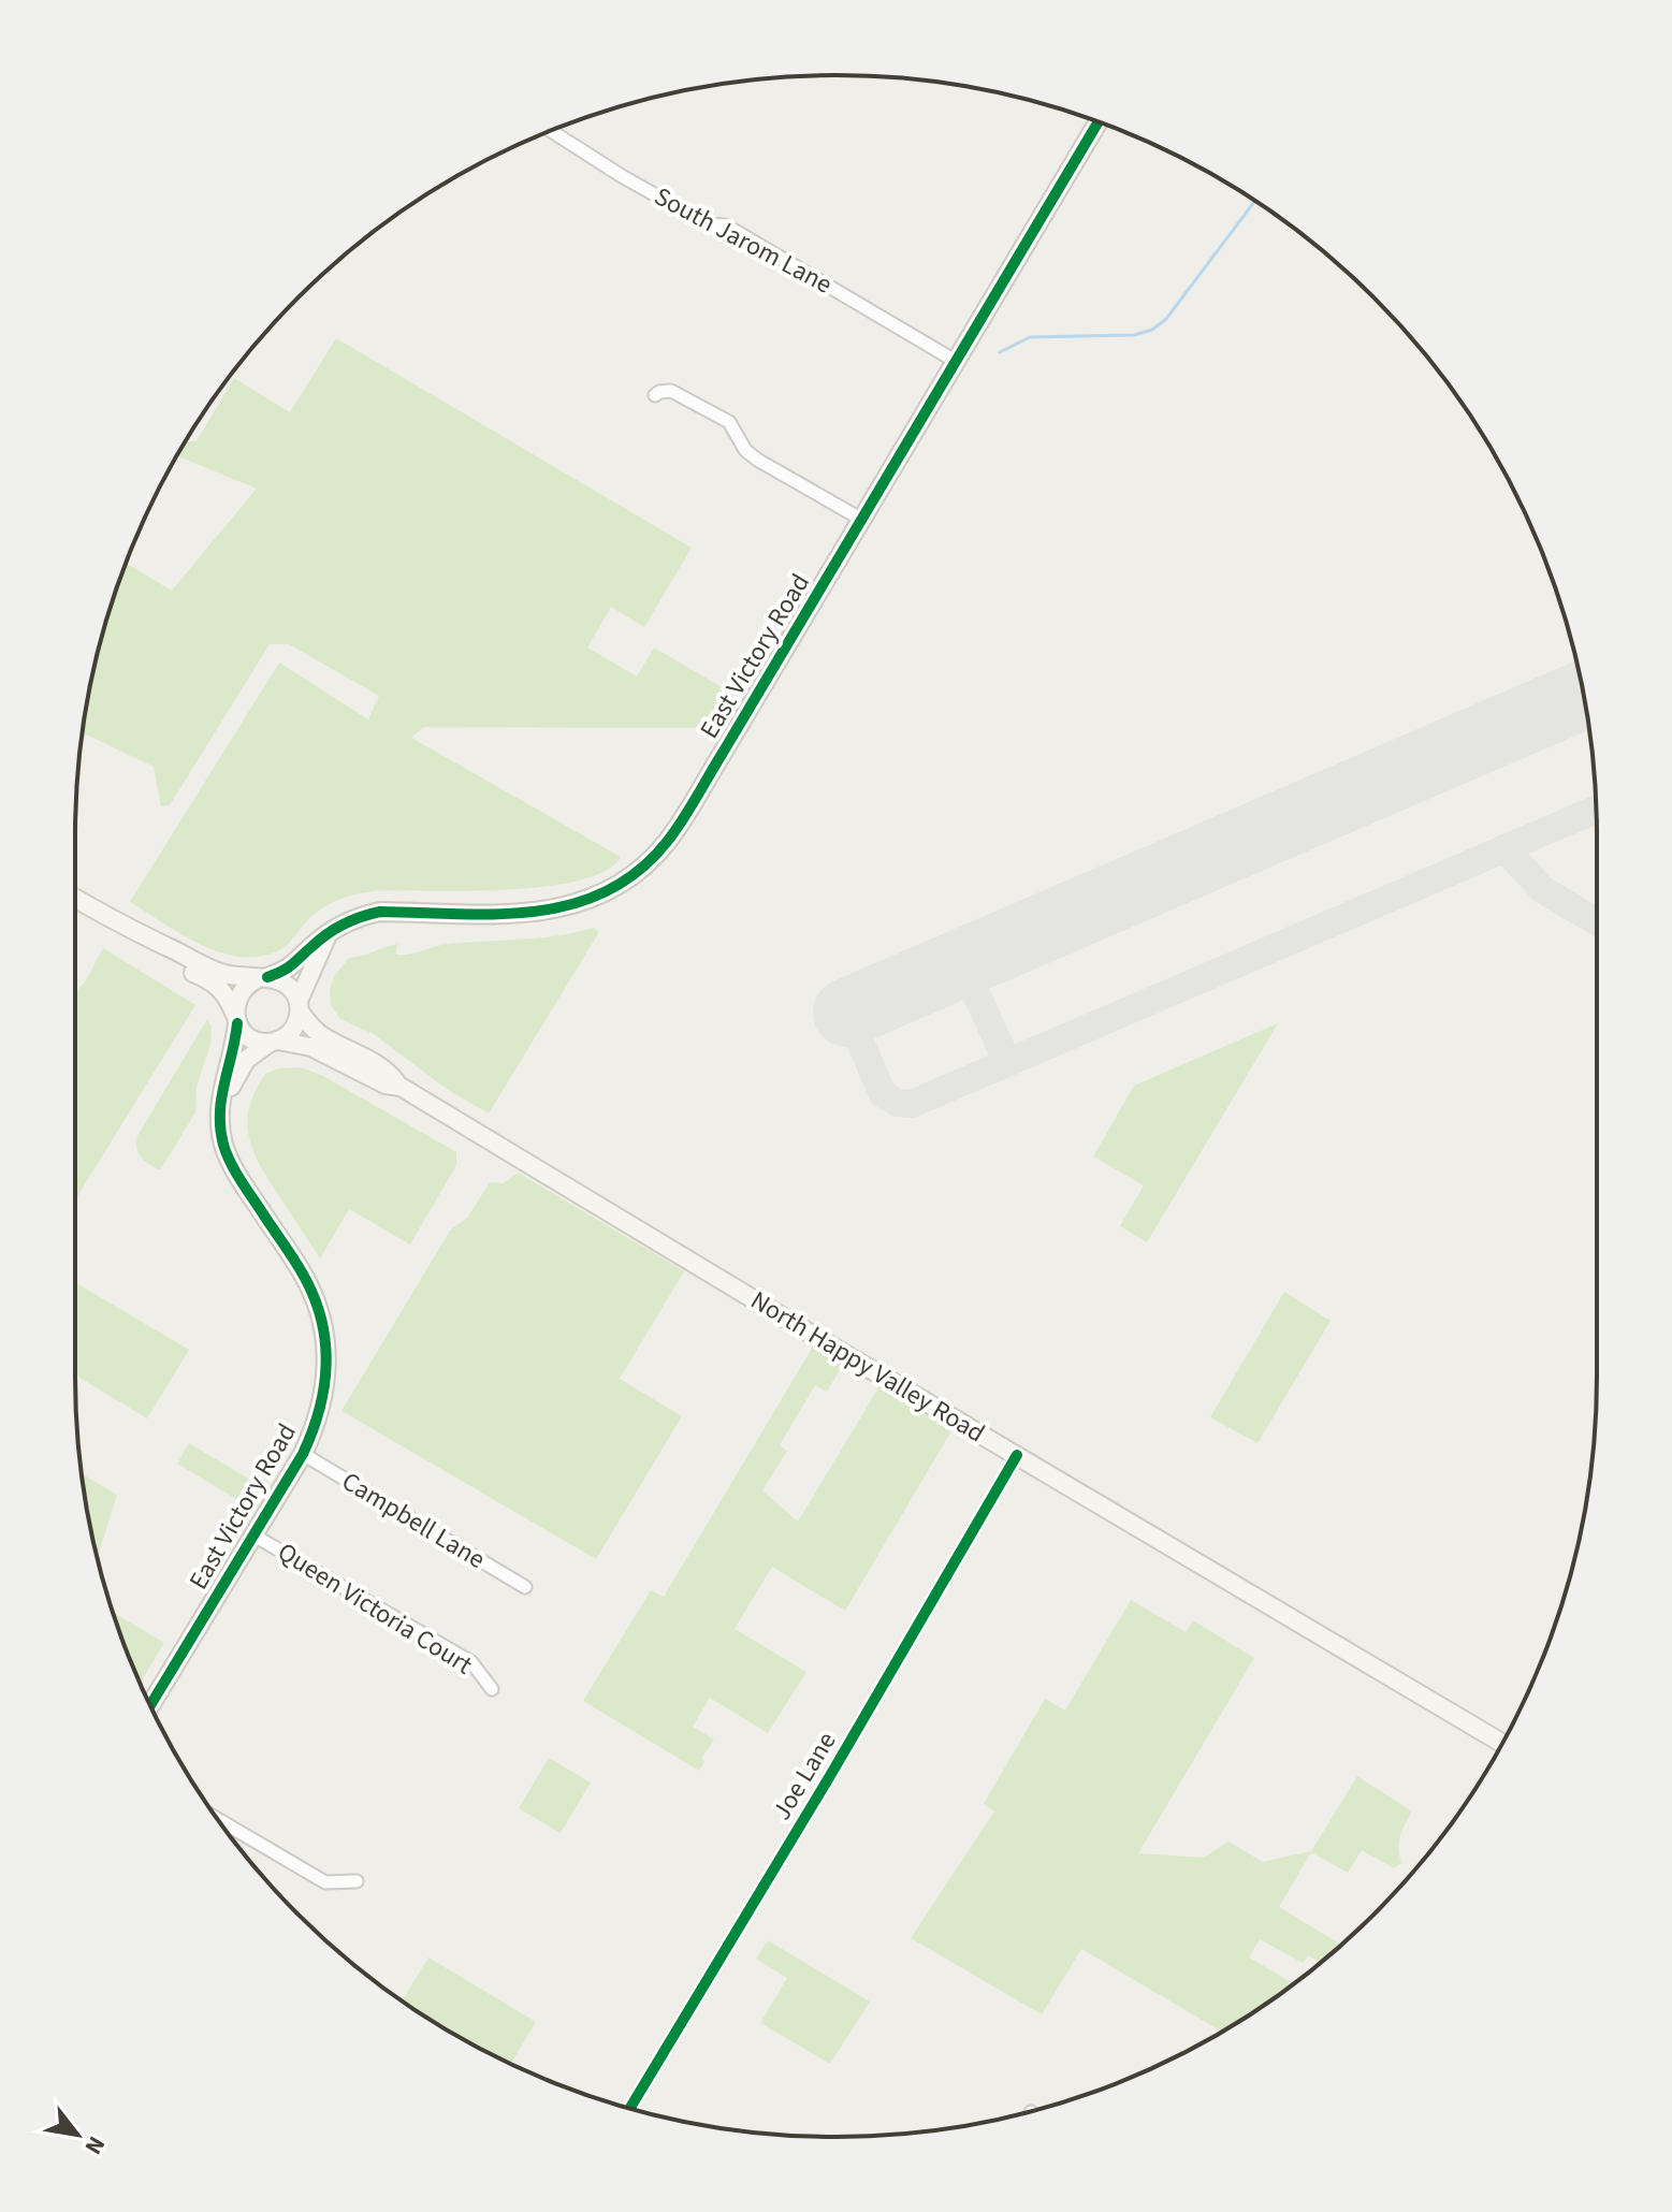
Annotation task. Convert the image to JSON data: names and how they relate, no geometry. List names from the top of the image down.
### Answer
{
  "streets": {
    "street": [
      "South Jarom Lane",
      "East Victory Road",
      "North Happy Valley Road",
      "Campbell Lane",
      "Queen Victoria Court",
      "Joe Lane"
    ]
  },
  "crossings": [
    ["South Jarom Lane", "East Victory Road"],
    ["East Victory Road", "North Happy Valley Road"],
    ["East Victory Road", "Campbell Lane"],
    ["East Victory Road", "Queen Victoria Court"],
    ["North Happy Valley Road", "Joe Lane"]
  ],
  "north": "bottom right"
}
